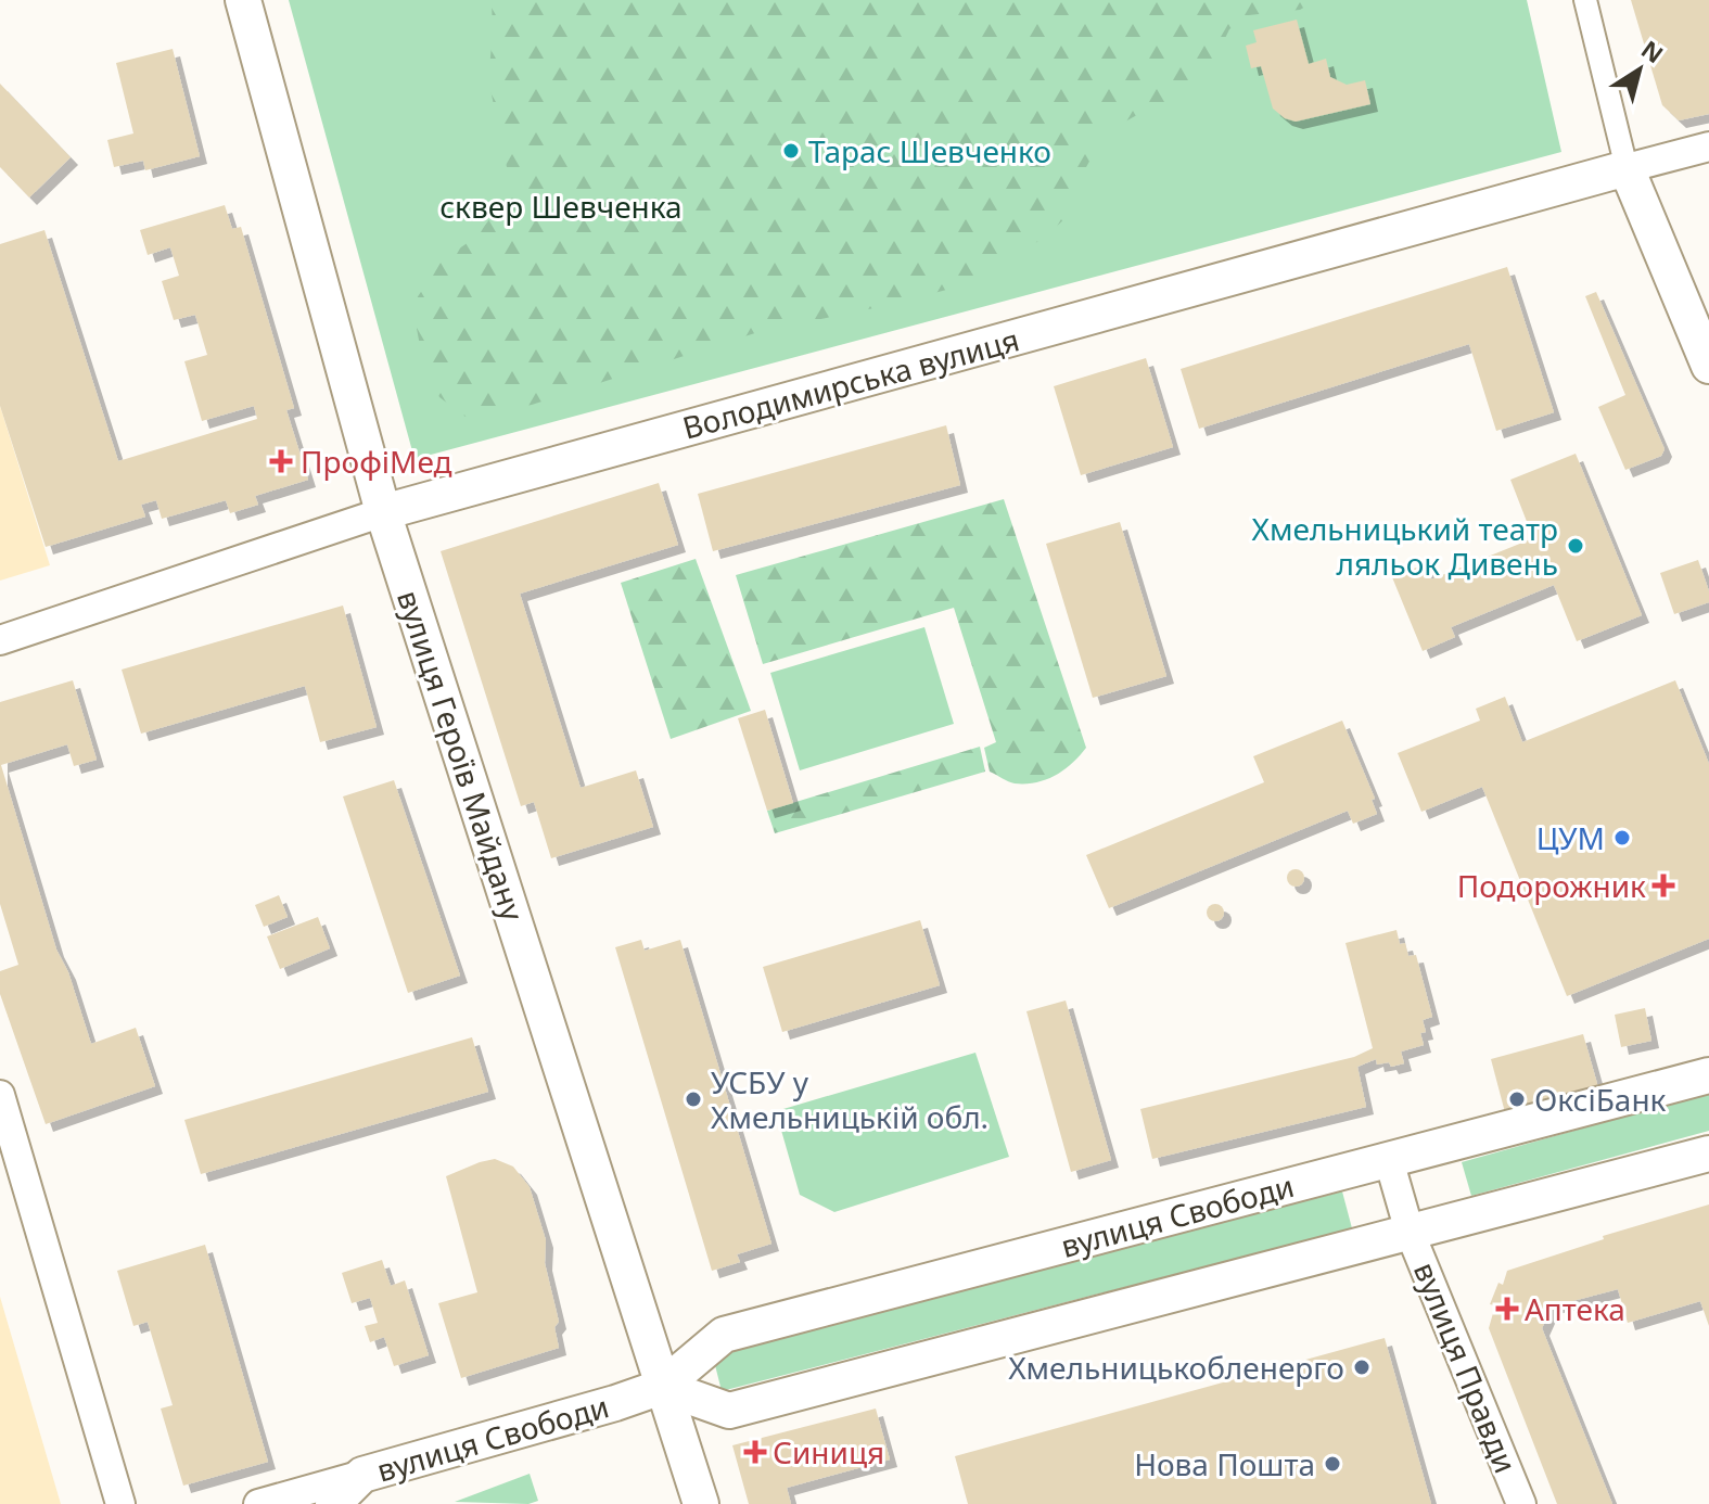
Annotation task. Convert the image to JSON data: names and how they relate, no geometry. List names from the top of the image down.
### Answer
{
  "streets": {
    "street": [
      "Володимирська вулиця",
      "вулиця Героїв Майдану",
      "вулиця Свободи",
      "вулиця Правди"
    ]
  },
  "crossings": [
    ["Володимирська вулиця", "вулиця Героїв Майдану"],
    ["вулиця Героїв Майдану", "вулиця Свободи"],
    ["вулиця Свободи", "вулиця Правди"]
  ],
  "parks": ["сквер Шевченка"],
  "places": {
    "other": [
      "Тарас Шевченко",
      "Хмельницький театр ляльок Дивень",
      "ЦУМ",
      "УСБУ у Хмельницькій обл.",
      "ОксіБанк",
      "Хмельницькобленерго",
      "Нова Пошта"
    ],
    "health": [
      "ПрофіМед",
      "Подорожник",
      "Аптека",
      "Синиця"
    ]
  },
  "north": "top right"
}
